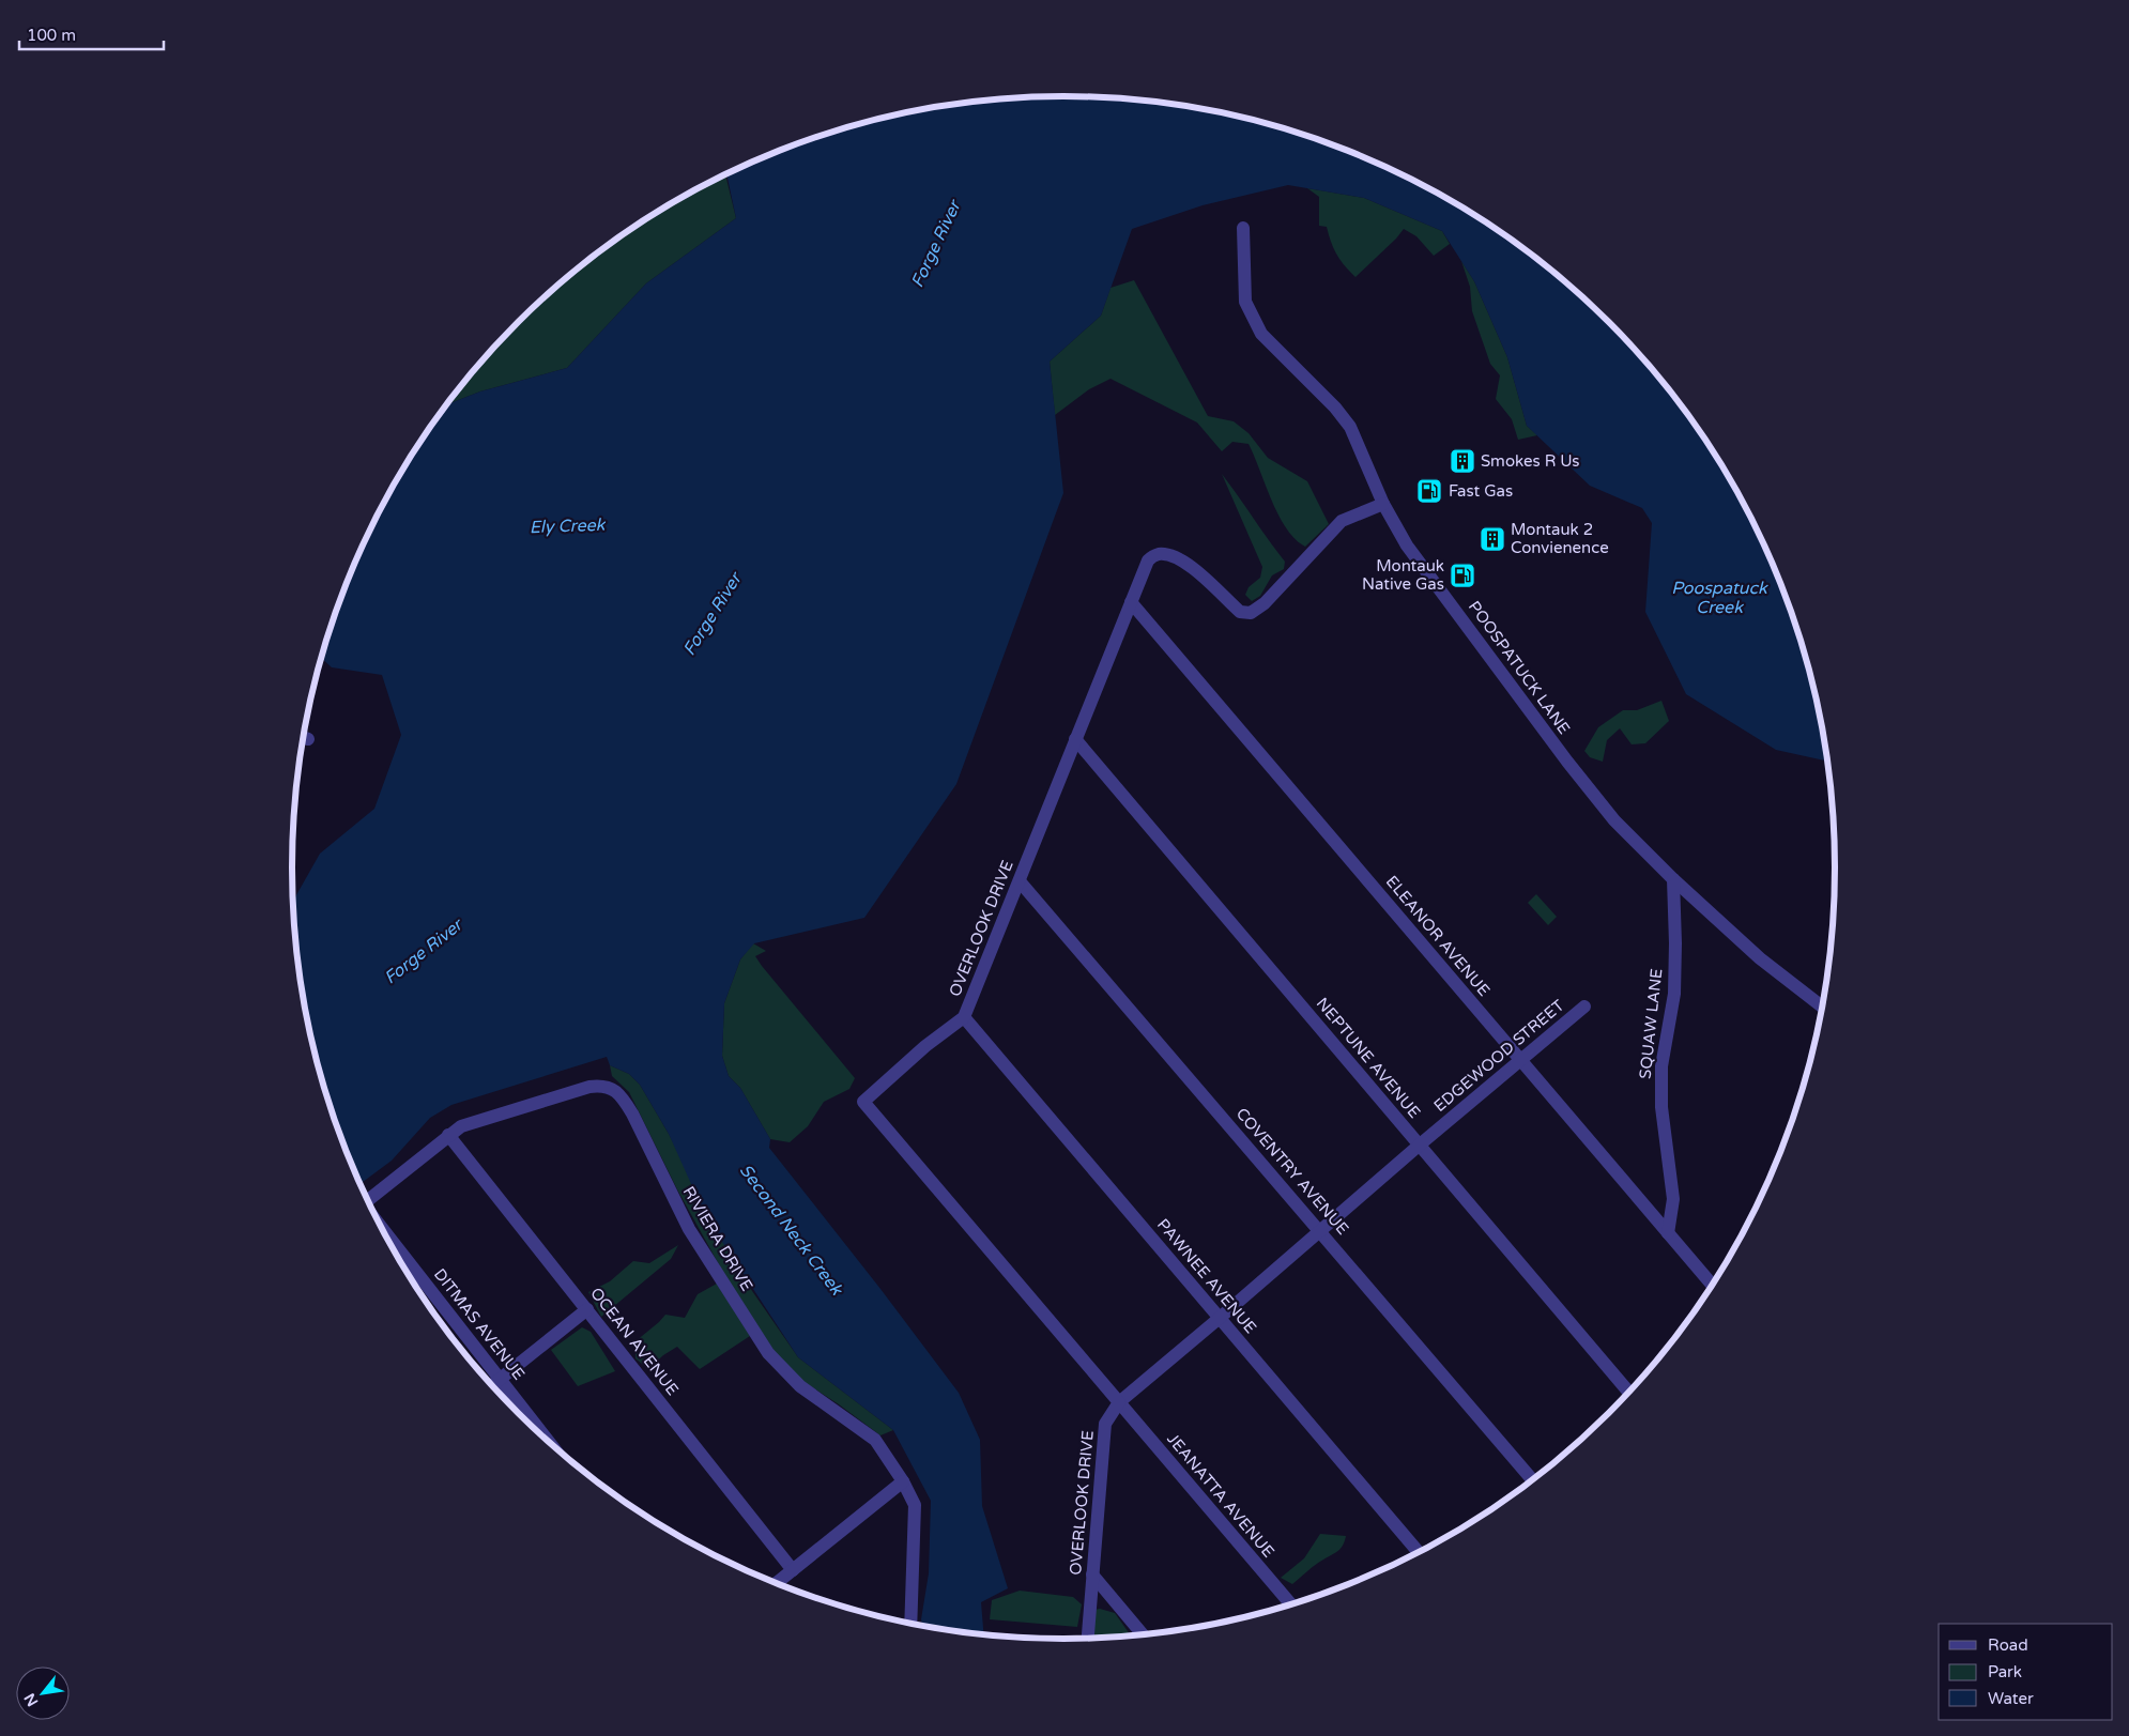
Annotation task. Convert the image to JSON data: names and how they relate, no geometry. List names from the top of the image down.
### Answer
{
  "streets": {
    "street": [
      "POOSPATUCK LANE",
      "OVERLOOK DRIVE",
      "ELEANOR AVENUE",
      "SQUAW LANE",
      "EDGEWOOD STREET",
      "NEPTUNE AVENUE",
      "COVENTRY AVENUE",
      "RIVIERA DRIVE",
      "PAWNEE AVENUE",
      "DITMAS AVENUE",
      "OCEAN AVENUE",
      "JEANATTA AVENUE"
    ]
  },
  "crossings": [
    ["POOSPATUCK LANE", "OVERLOOK DRIVE"],
    ["POOSPATUCK LANE", "SQUAW LANE"],
    ["OVERLOOK DRIVE", "ELEANOR AVENUE"],
    ["OVERLOOK DRIVE", "EDGEWOOD STREET"],
    ["OVERLOOK DRIVE", "NEPTUNE AVENUE"],
    ["OVERLOOK DRIVE", "COVENTRY AVENUE"],
    ["OVERLOOK DRIVE", "PAWNEE AVENUE"],
    ["OVERLOOK DRIVE", "JEANATTA AVENUE"],
    ["ELEANOR AVENUE", "SQUAW LANE"],
    ["ELEANOR AVENUE", "EDGEWOOD STREET"],
    ["EDGEWOOD STREET", "NEPTUNE AVENUE"],
    ["EDGEWOOD STREET", "COVENTRY AVENUE"],
    ["EDGEWOOD STREET", "PAWNEE AVENUE"],
    ["EDGEWOOD STREET", "JEANATTA AVENUE"],
    ["RIVIERA DRIVE", "OCEAN AVENUE"]
  ],
  "water": [
    "Forge River",
    "Ely Creek",
    "Poospatuck Creek",
    "Second Neck Creek"
  ],
  "places": {
    "building": ["Smokes R Us", "Montauk 2 Convienence"],
    "fuel station": ["Fast Gas", "Montauk Native Gas"]
  },
  "legend": ["Road", "Park", "Water"],
  "scale_bar": "100 m",
  "north": "bottom left"
}
